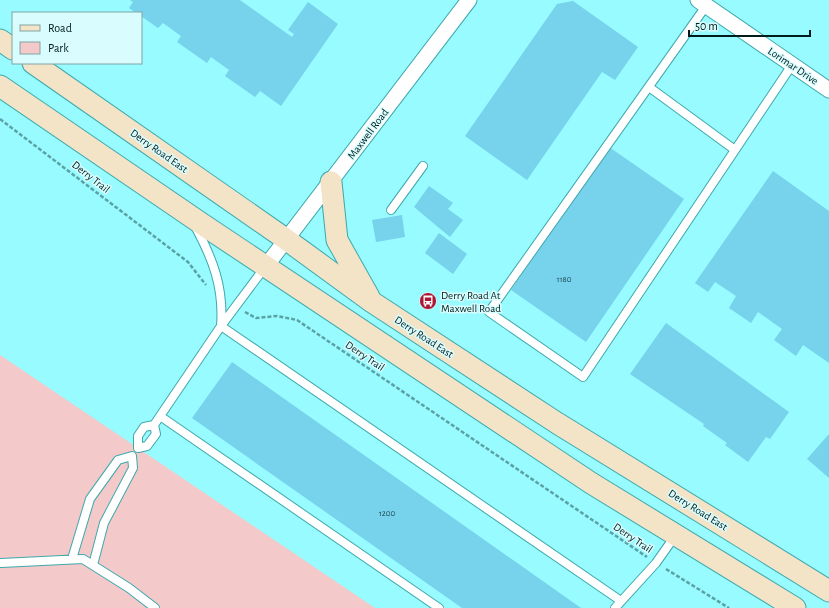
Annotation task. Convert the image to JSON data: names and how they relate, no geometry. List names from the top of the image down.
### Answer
{
  "streets": {
    "main road": ["Derry Road East"],
    "street": ["Lorimar Drive", "Maxwell Road"],
    "path": ["Derry Trail"]
  },
  "crossings": [
    ["Maxwell Road", "Derry Road East"]
  ],
  "places": {
    "bus stop": ["Derry Road At Maxwell Road"]
  },
  "house_numbers": ["1180", "1200"],
  "legend": ["Road", "Park"],
  "scale_bar": "50 m"
}
